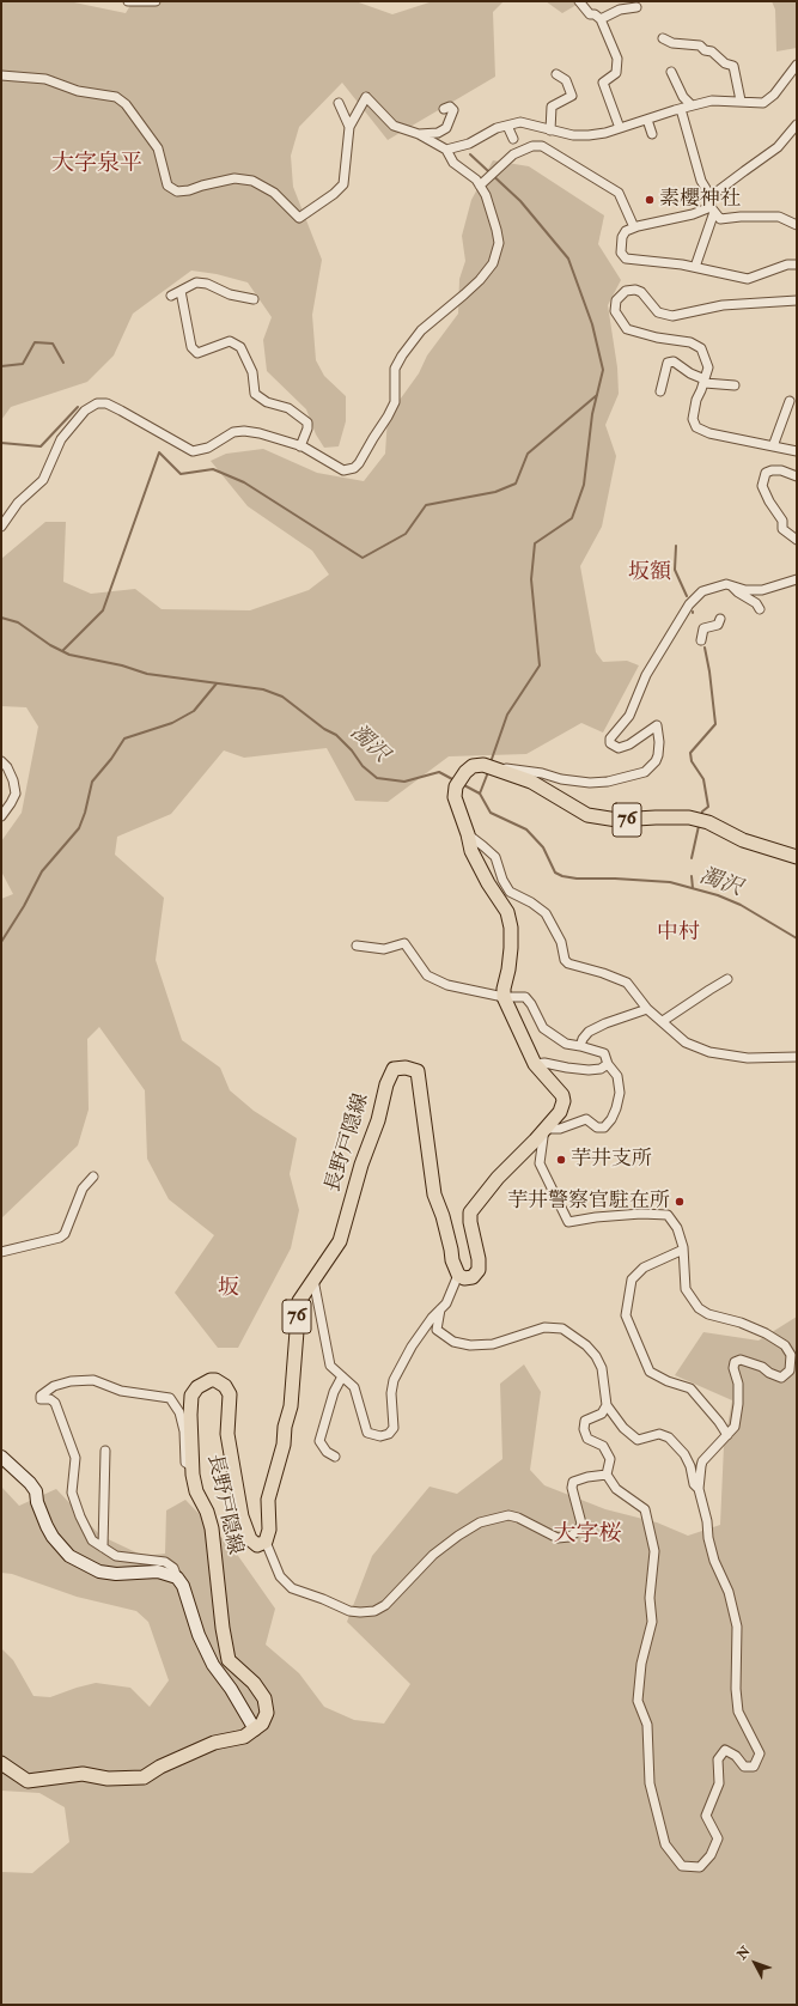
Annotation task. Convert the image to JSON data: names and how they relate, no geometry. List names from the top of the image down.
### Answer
{
  "streets": {
    "main road": ["76", "長野戸隠線"]
  },
  "districts": [
    "大字泉平",
    "坂額",
    "中村",
    "坂",
    "大字桜"
  ],
  "water": ["濁沢"],
  "places": ["素櫻神社", "芋井支所", "芋井警察官駐在所"],
  "north": "top left"
}
